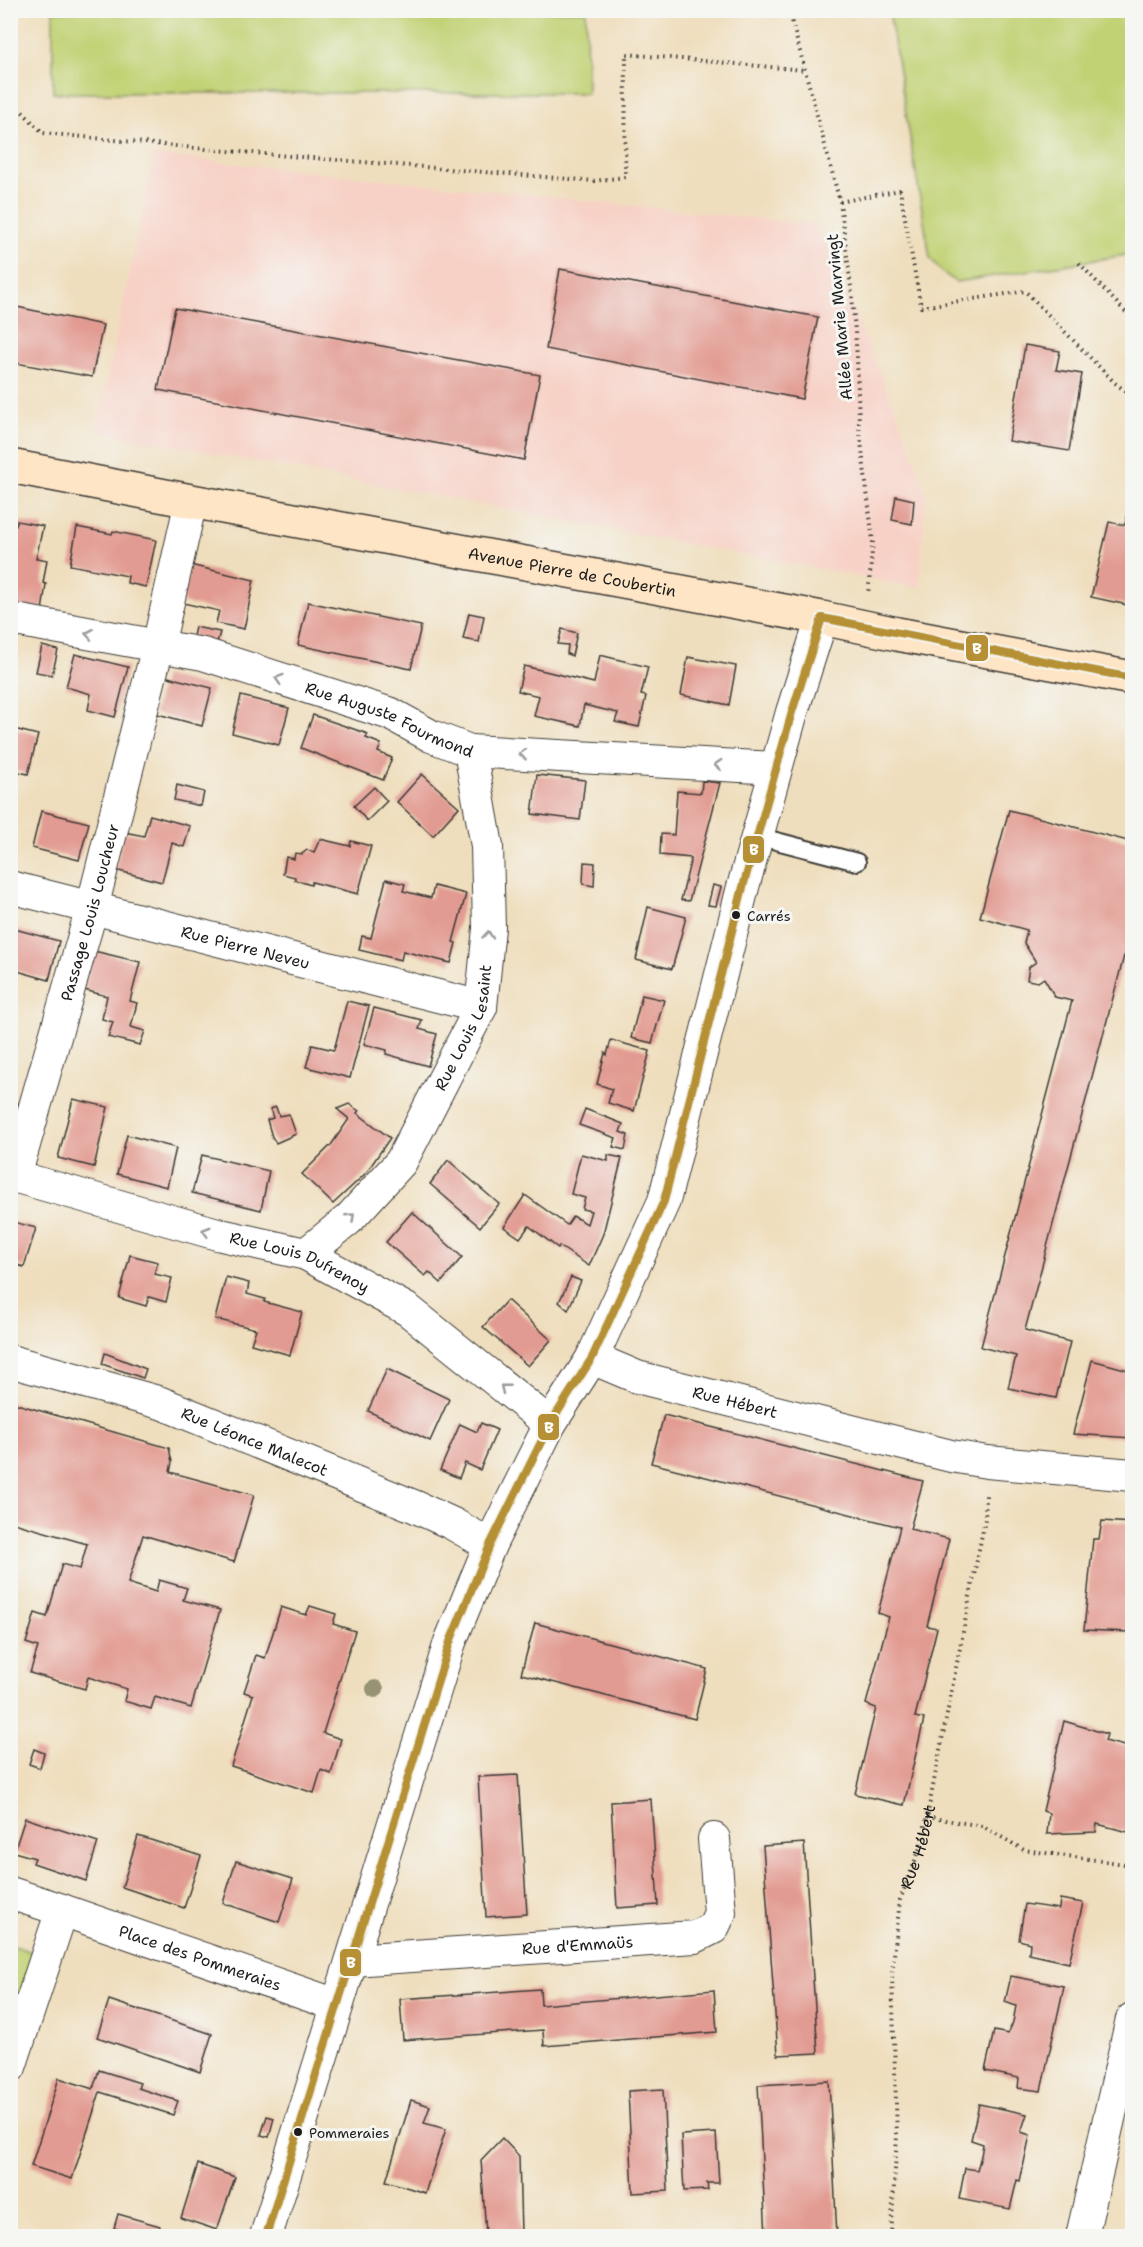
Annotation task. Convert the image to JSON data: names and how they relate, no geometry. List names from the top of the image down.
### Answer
{
  "streets": {
    "street": [
      "Avenue Pierre de Coubertin",
      "Rue Auguste Fourmond",
      "Passage Louis Loucheur",
      "Rue Pierre Neveu",
      "Rue Louis Lesaint",
      "Rue Louis Dufrenoy",
      "Rue Hébert",
      "Rue Léonce Malecot",
      "Rue d'Emmaüs",
      "Place des Pommeraies"
    ],
    "path": ["Allée Marie Marvingt"]
  },
  "crossings": [
    ["Allée Marie Marvingt", "Avenue Pierre de Coubertin"],
    ["Avenue Pierre de Coubertin", "Passage Louis Loucheur"],
    ["Rue Auguste Fourmond", "Passage Louis Loucheur"],
    ["Rue Auguste Fourmond", "Rue Louis Lesaint"],
    ["Passage Louis Loucheur", "Rue Pierre Neveu"],
    ["Passage Louis Loucheur", "Rue Louis Dufrenoy"],
    ["Rue Pierre Neveu", "Rue Louis Lesaint"],
    ["Rue Louis Lesaint", "Rue Louis Dufrenoy"]
  ],
  "one_way": ["Rue Auguste Fourmond", "Rue Louis Dufrenoy"],
  "places": ["Carrés", "Pommeraies"],
  "lines": ["transit line B"]
}
